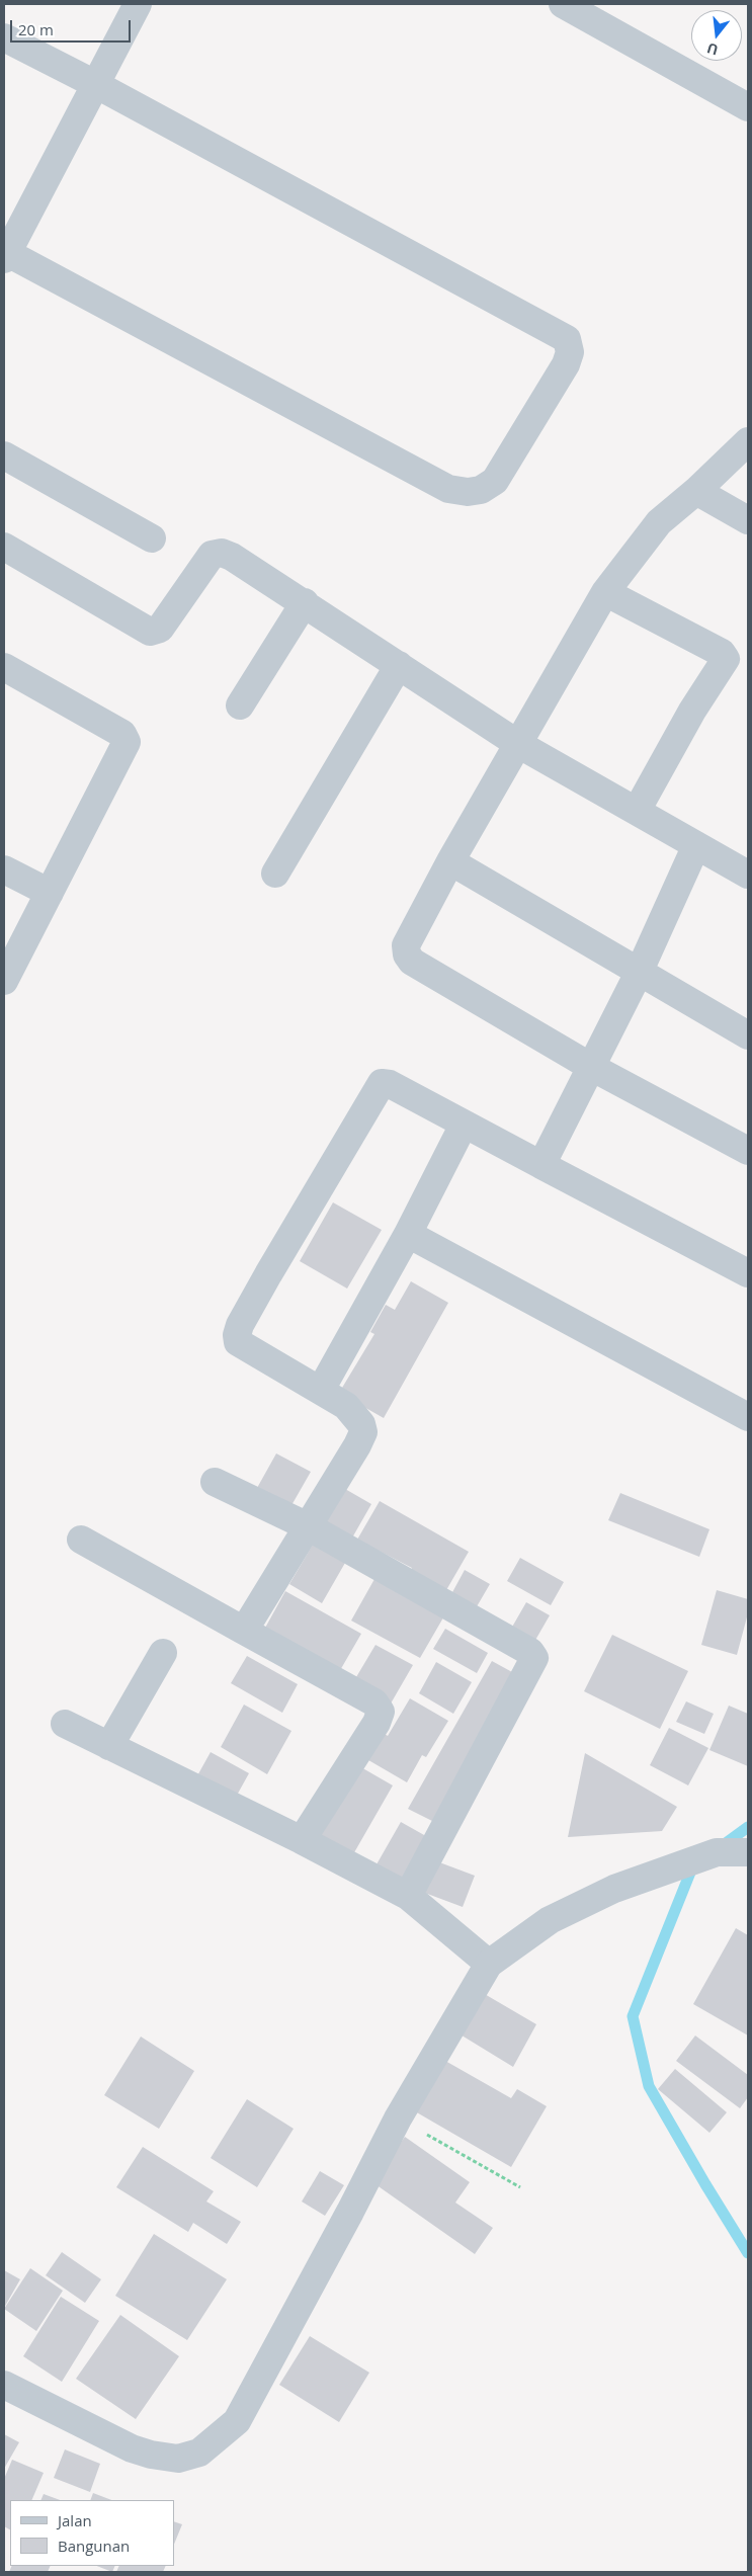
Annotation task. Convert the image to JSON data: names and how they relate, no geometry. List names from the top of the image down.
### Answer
{
  "legend": ["Jalan", "Bangunan"],
  "scale_bar": "20 m",
  "north": "bottom"
}
